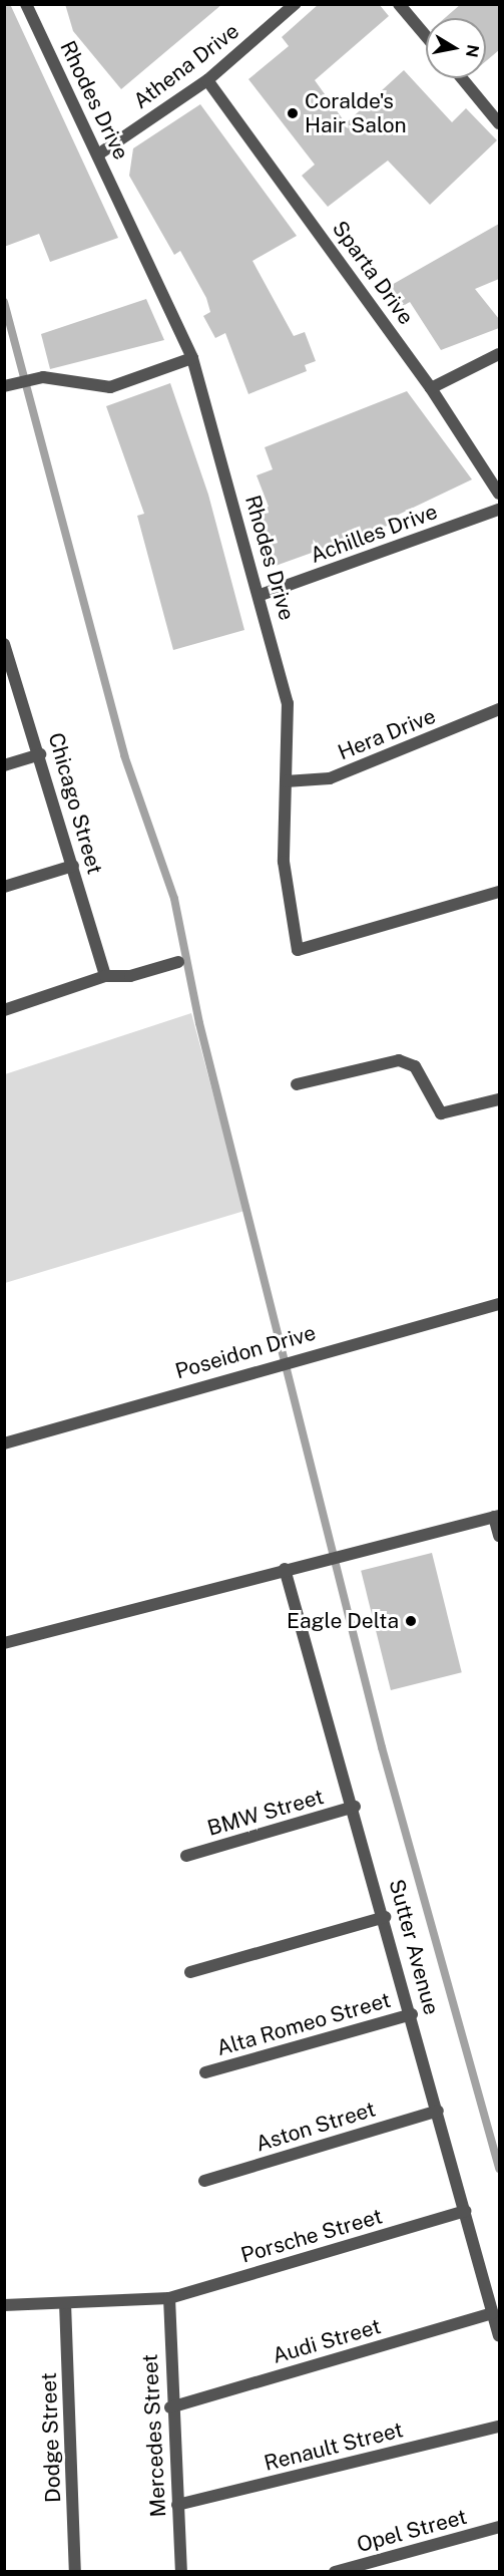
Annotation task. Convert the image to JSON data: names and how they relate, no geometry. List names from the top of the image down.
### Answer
{
  "streets": {
    "street": [
      "Athena Drive",
      "Rhodes Drive",
      "Sparta Drive",
      "Achilles Drive",
      "Hera Drive",
      "Chicago Street",
      "Poseidon Drive",
      "BMW Street",
      "Sutter Avenue",
      "Alta Romeo Street",
      "Aston Street",
      "Porsche Street",
      "Audi Street",
      "Mercedes Street",
      "Dodge Street",
      "Renault Street",
      "Opel Street"
    ]
  },
  "crossings": [
    ["Athena Drive", "Rhodes Drive"],
    ["Athena Drive", "Sparta Drive"],
    ["Rhodes Drive", "Achilles Drive"],
    ["Rhodes Drive", "Hera Drive"],
    ["BMW Street", "Sutter Avenue"],
    ["Sutter Avenue", "Alta Romeo Street"],
    ["Sutter Avenue", "Aston Street"],
    ["Sutter Avenue", "Porsche Street"],
    ["Sutter Avenue", "Audi Street"],
    ["Porsche Street", "Mercedes Street"],
    ["Porsche Street", "Dodge Street"],
    ["Audi Street", "Mercedes Street"],
    ["Mercedes Street", "Renault Street"]
  ],
  "places": ["Coralde's Hair Salon", "Eagle Delta"],
  "north": "right"
}
